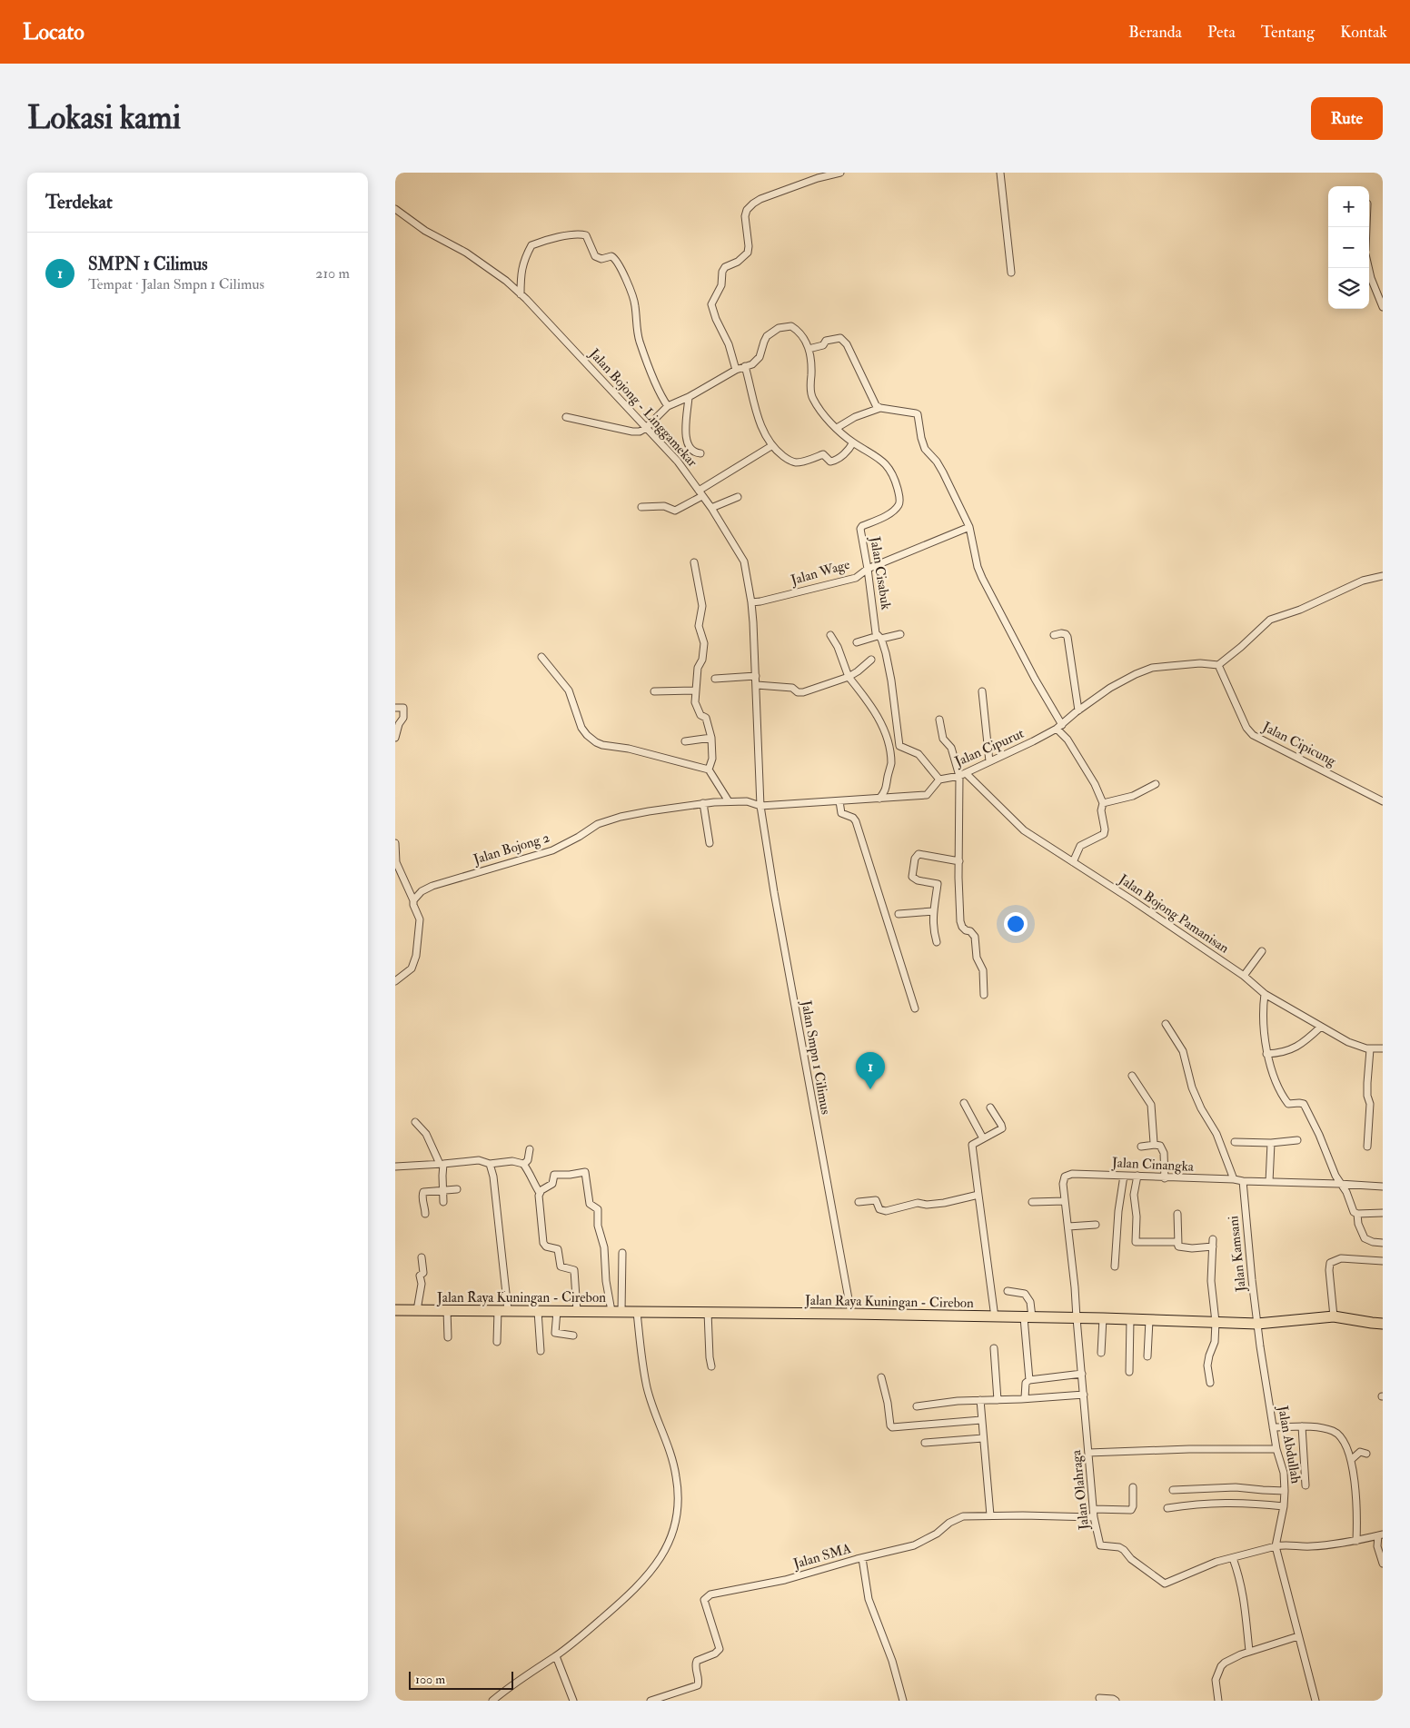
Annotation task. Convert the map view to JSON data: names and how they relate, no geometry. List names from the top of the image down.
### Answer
{
  "streets": {
    "highway": ["Jalan Raya Kuningan - Cirebon"],
    "street": [
      "Jalan Bojong - Linggamekar",
      "Jalan Wage",
      "Jalan Cisabuk",
      "Jalan Cipicung",
      "Jalan Cipurut",
      "Jalan Bojong 2",
      "Jalan Bojong Pamanisan",
      "Jalan Smpn 1 Cilimus",
      "Jalan Cinangka",
      "Jalan Kamsani",
      "Jalan Abdullah",
      "Jalan Olahraga",
      "Jalan SMA"
    ]
  },
  "crossings": [
    ["Jalan Bojong - Linggamekar", "Jalan Wage"],
    ["Jalan Bojong - Linggamekar", "Jalan Bojong 2"],
    ["Jalan Bojong - Linggamekar", "Jalan Smpn 1 Cilimus"],
    ["Jalan Wage", "Jalan Cisabuk"],
    ["Jalan Cisabuk", "Jalan Cipurut"],
    ["Jalan Cipicung", "Jalan Cipurut"],
    ["Jalan Cipurut", "Jalan Bojong Pamanisan"],
    ["Jalan Bojong 2", "Jalan Smpn 1 Cilimus"],
    ["Jalan Smpn 1 Cilimus", "Jalan Raya Kuningan - Cirebon"],
    ["Jalan Cinangka", "Jalan Kamsani"],
    ["Jalan Cinangka", "Jalan Raya Kuningan - Cirebon"],
    ["Jalan Cinangka", "Jalan Olahraga"],
    ["Jalan Kamsani", "Jalan Raya Kuningan - Cirebon"],
    ["Jalan Kamsani", "Jalan Abdullah"],
    ["Jalan Raya Kuningan - Cirebon", "Jalan Abdullah"],
    ["Jalan Raya Kuningan - Cirebon", "Jalan Olahraga"],
    ["Jalan Abdullah", "Jalan Olahraga"],
    ["Jalan Olahraga", "Jalan SMA"]
  ],
  "scale_bar": "100 m",
  "page": {
    "header": "Locato",
    "nav": [
      "Beranda",
      "Peta",
      "Tentang",
      "Kontak"
    ],
    "buttons": "Rute",
    "title": "Lokasi kami",
    "heading": "Terdekat",
    "map_buttons": ["+", "−"],
    "list": [
      {
        "mark": "1",
        "name": "SMPN 1 Cilimus",
        "note": "Tempat · Jalan Smpn 1 Cilimus",
        "value": "210 m"
      }
    ],
    "pins": "1",
    "scale": "100 m"
  }
}
